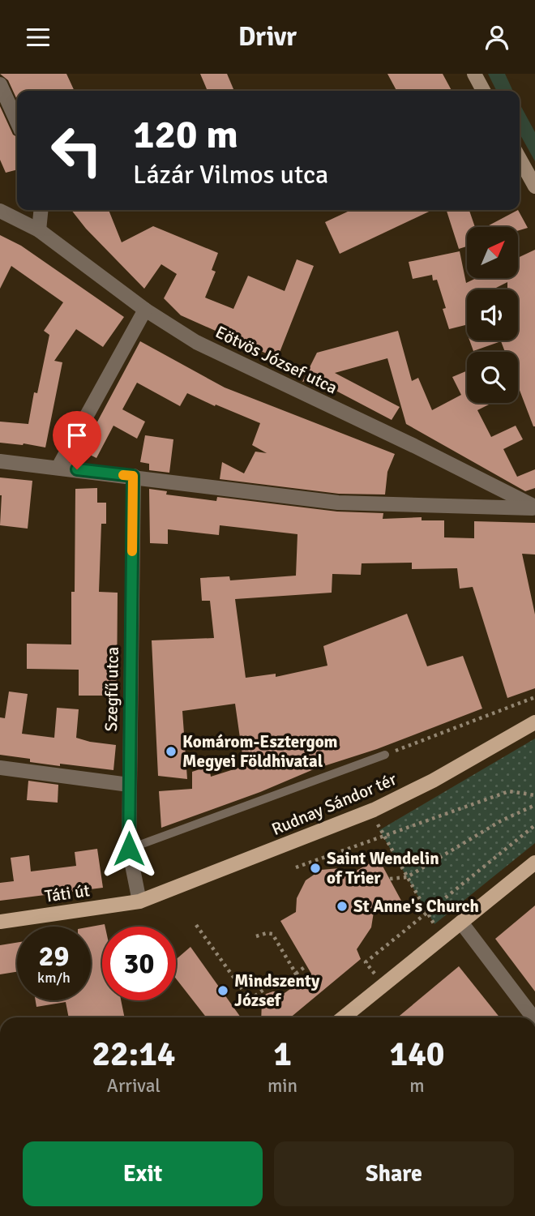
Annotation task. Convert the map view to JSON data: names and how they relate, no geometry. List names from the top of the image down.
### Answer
{
  "streets": {
    "main road": ["Rudnay Sándor tér", "Táti út"],
    "street": ["Eötvös József utca", "Szegfű utca"]
  },
  "crossings": [
    ["Eötvös József utca", "Szegfű utca"],
    ["Szegfű utca", "Rudnay Sándor tér"],
    ["Szegfű utca", "Táti út"],
    ["Rudnay Sándor tér", "Táti út"]
  ],
  "places": [
    "Komárom-Esztergom Megyei Földhivatal",
    "Saint Wendelin of Trier",
    "St Anne's Church",
    "Mindszenty József"
  ],
  "north": "top right",
  "page": {
    "header": "Drivr",
    "turn": ["120 m", "Lázár Vilmos utca"],
    "speed": "29 km/h",
    "limit": "30",
    "eta": [
      "22:14",
      "Arrival",
      "1",
      "min",
      "140",
      "m"
    ],
    "buttons": ["Exit", "Share"]
  }
}
